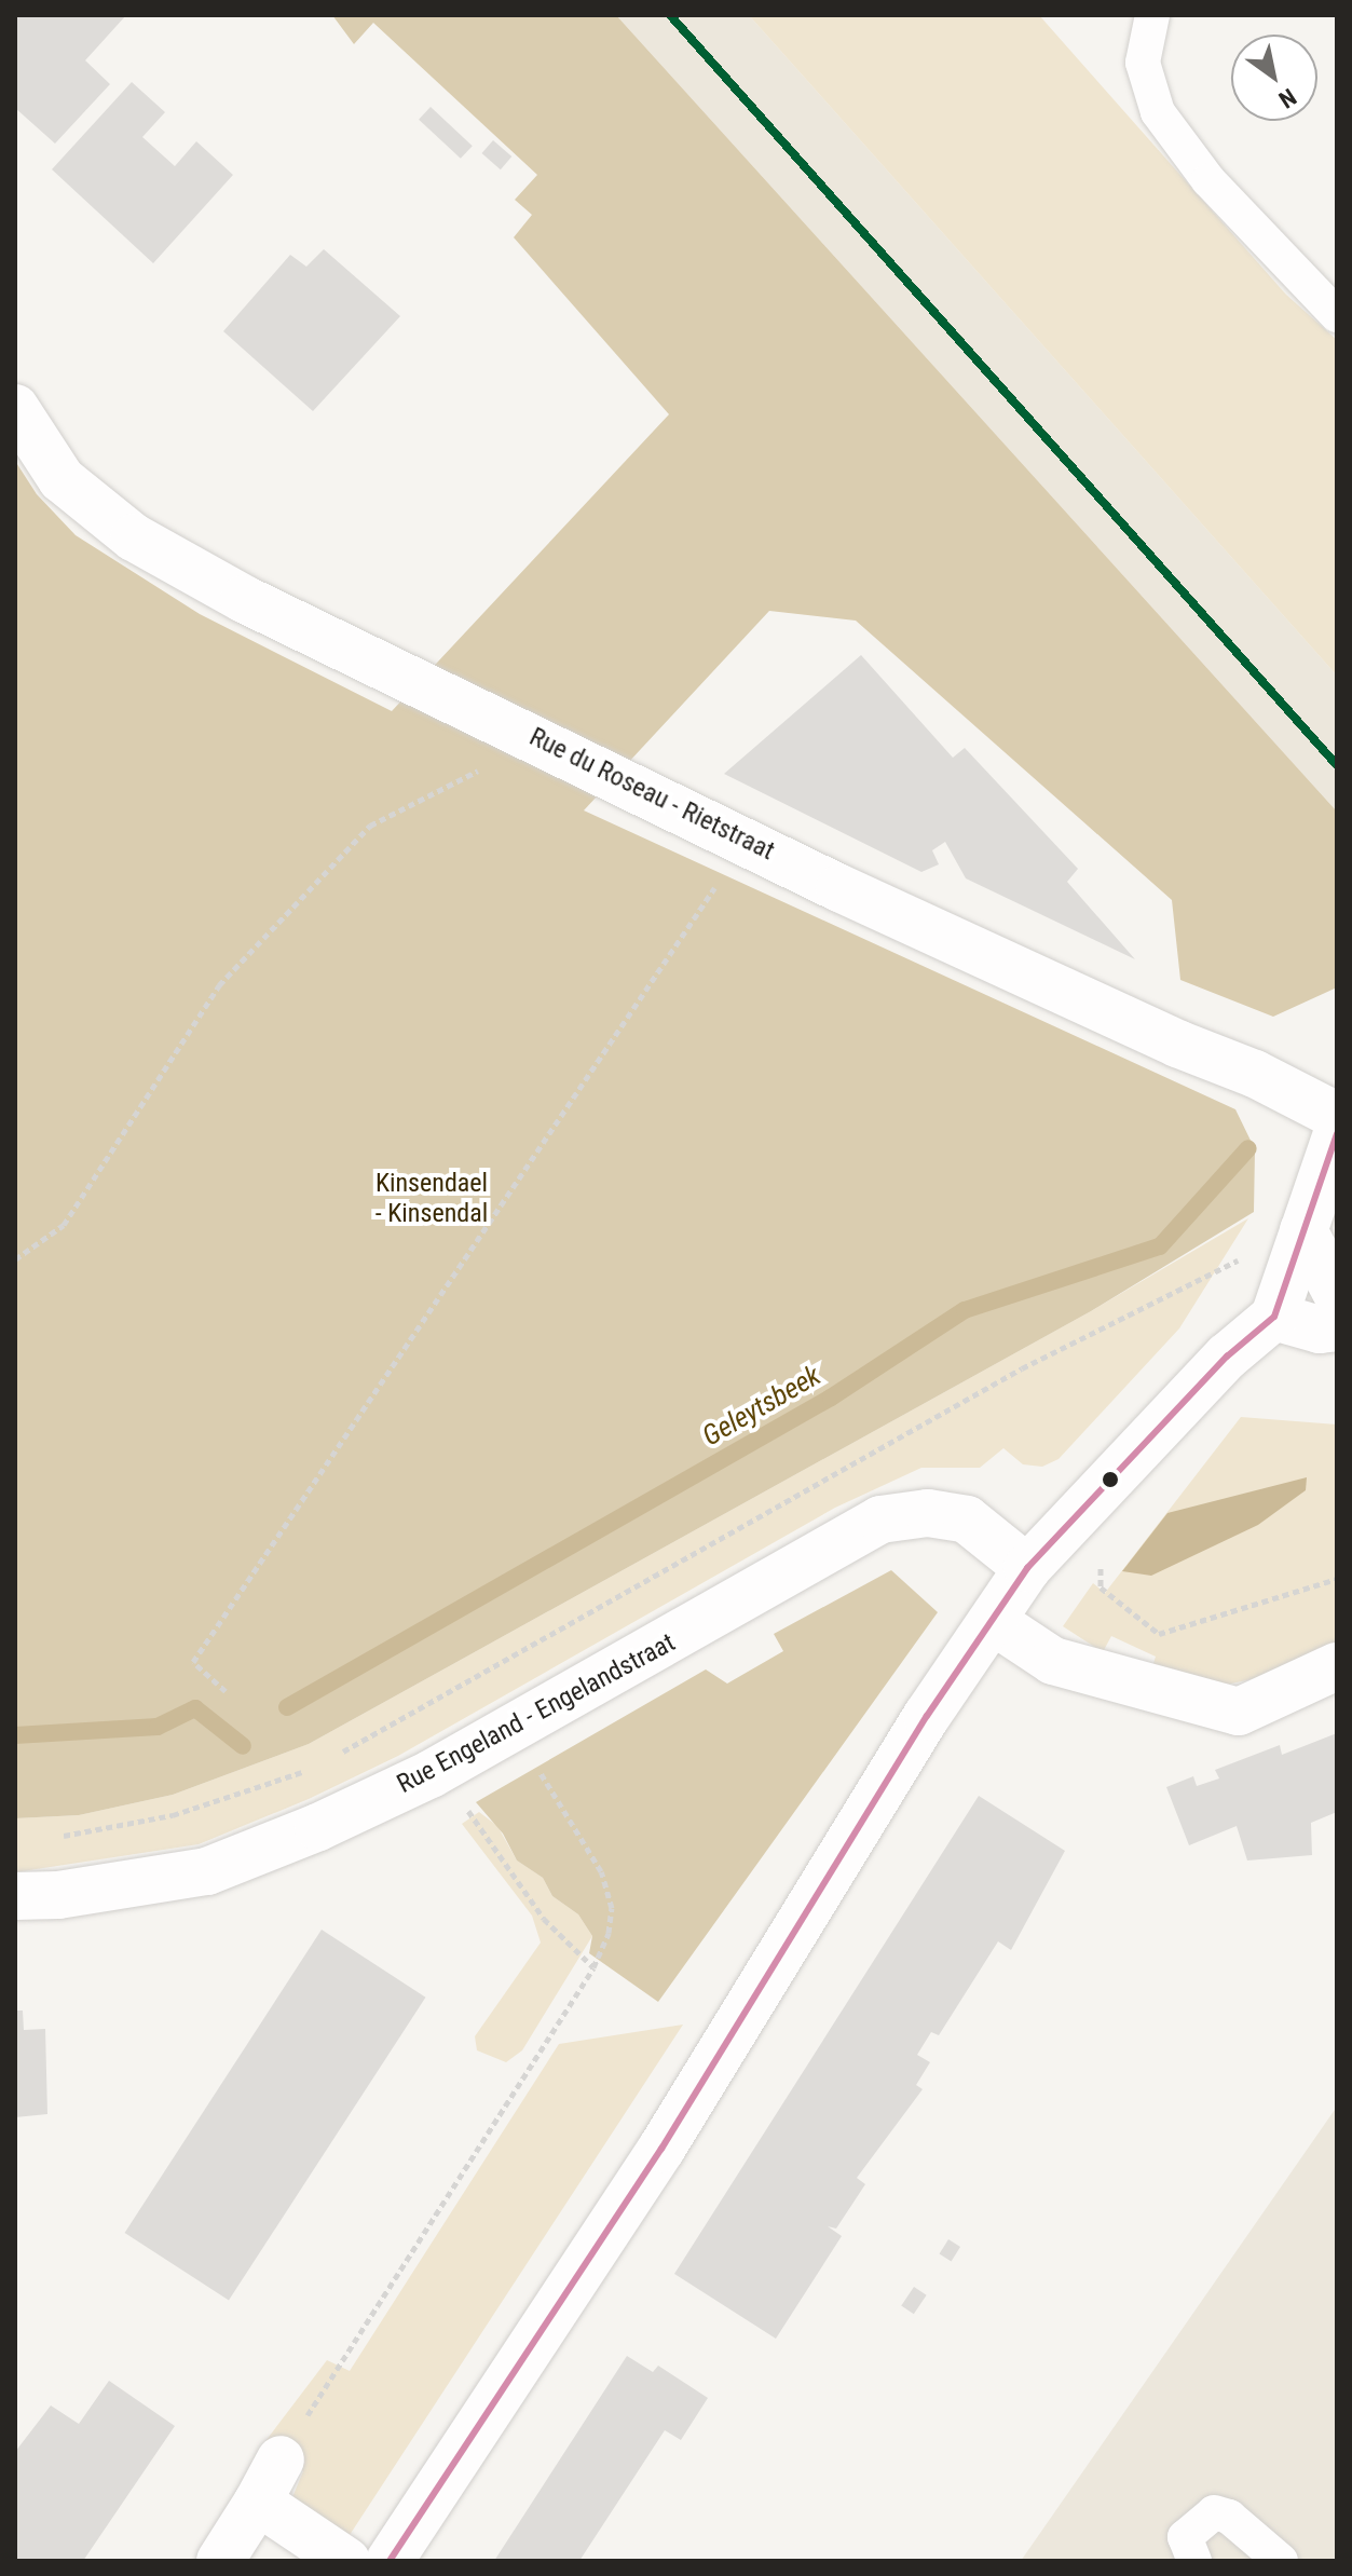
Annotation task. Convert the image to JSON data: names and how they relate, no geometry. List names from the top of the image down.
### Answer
{
  "streets": {
    "street": ["Rue du Roseau - Rietstraat", "Rue Engeland - Engelandstraat"]
  },
  "water": ["Geleytsbeek"],
  "parks": ["Kinsendael - Kinsendal"],
  "north": "bottom right"
}
